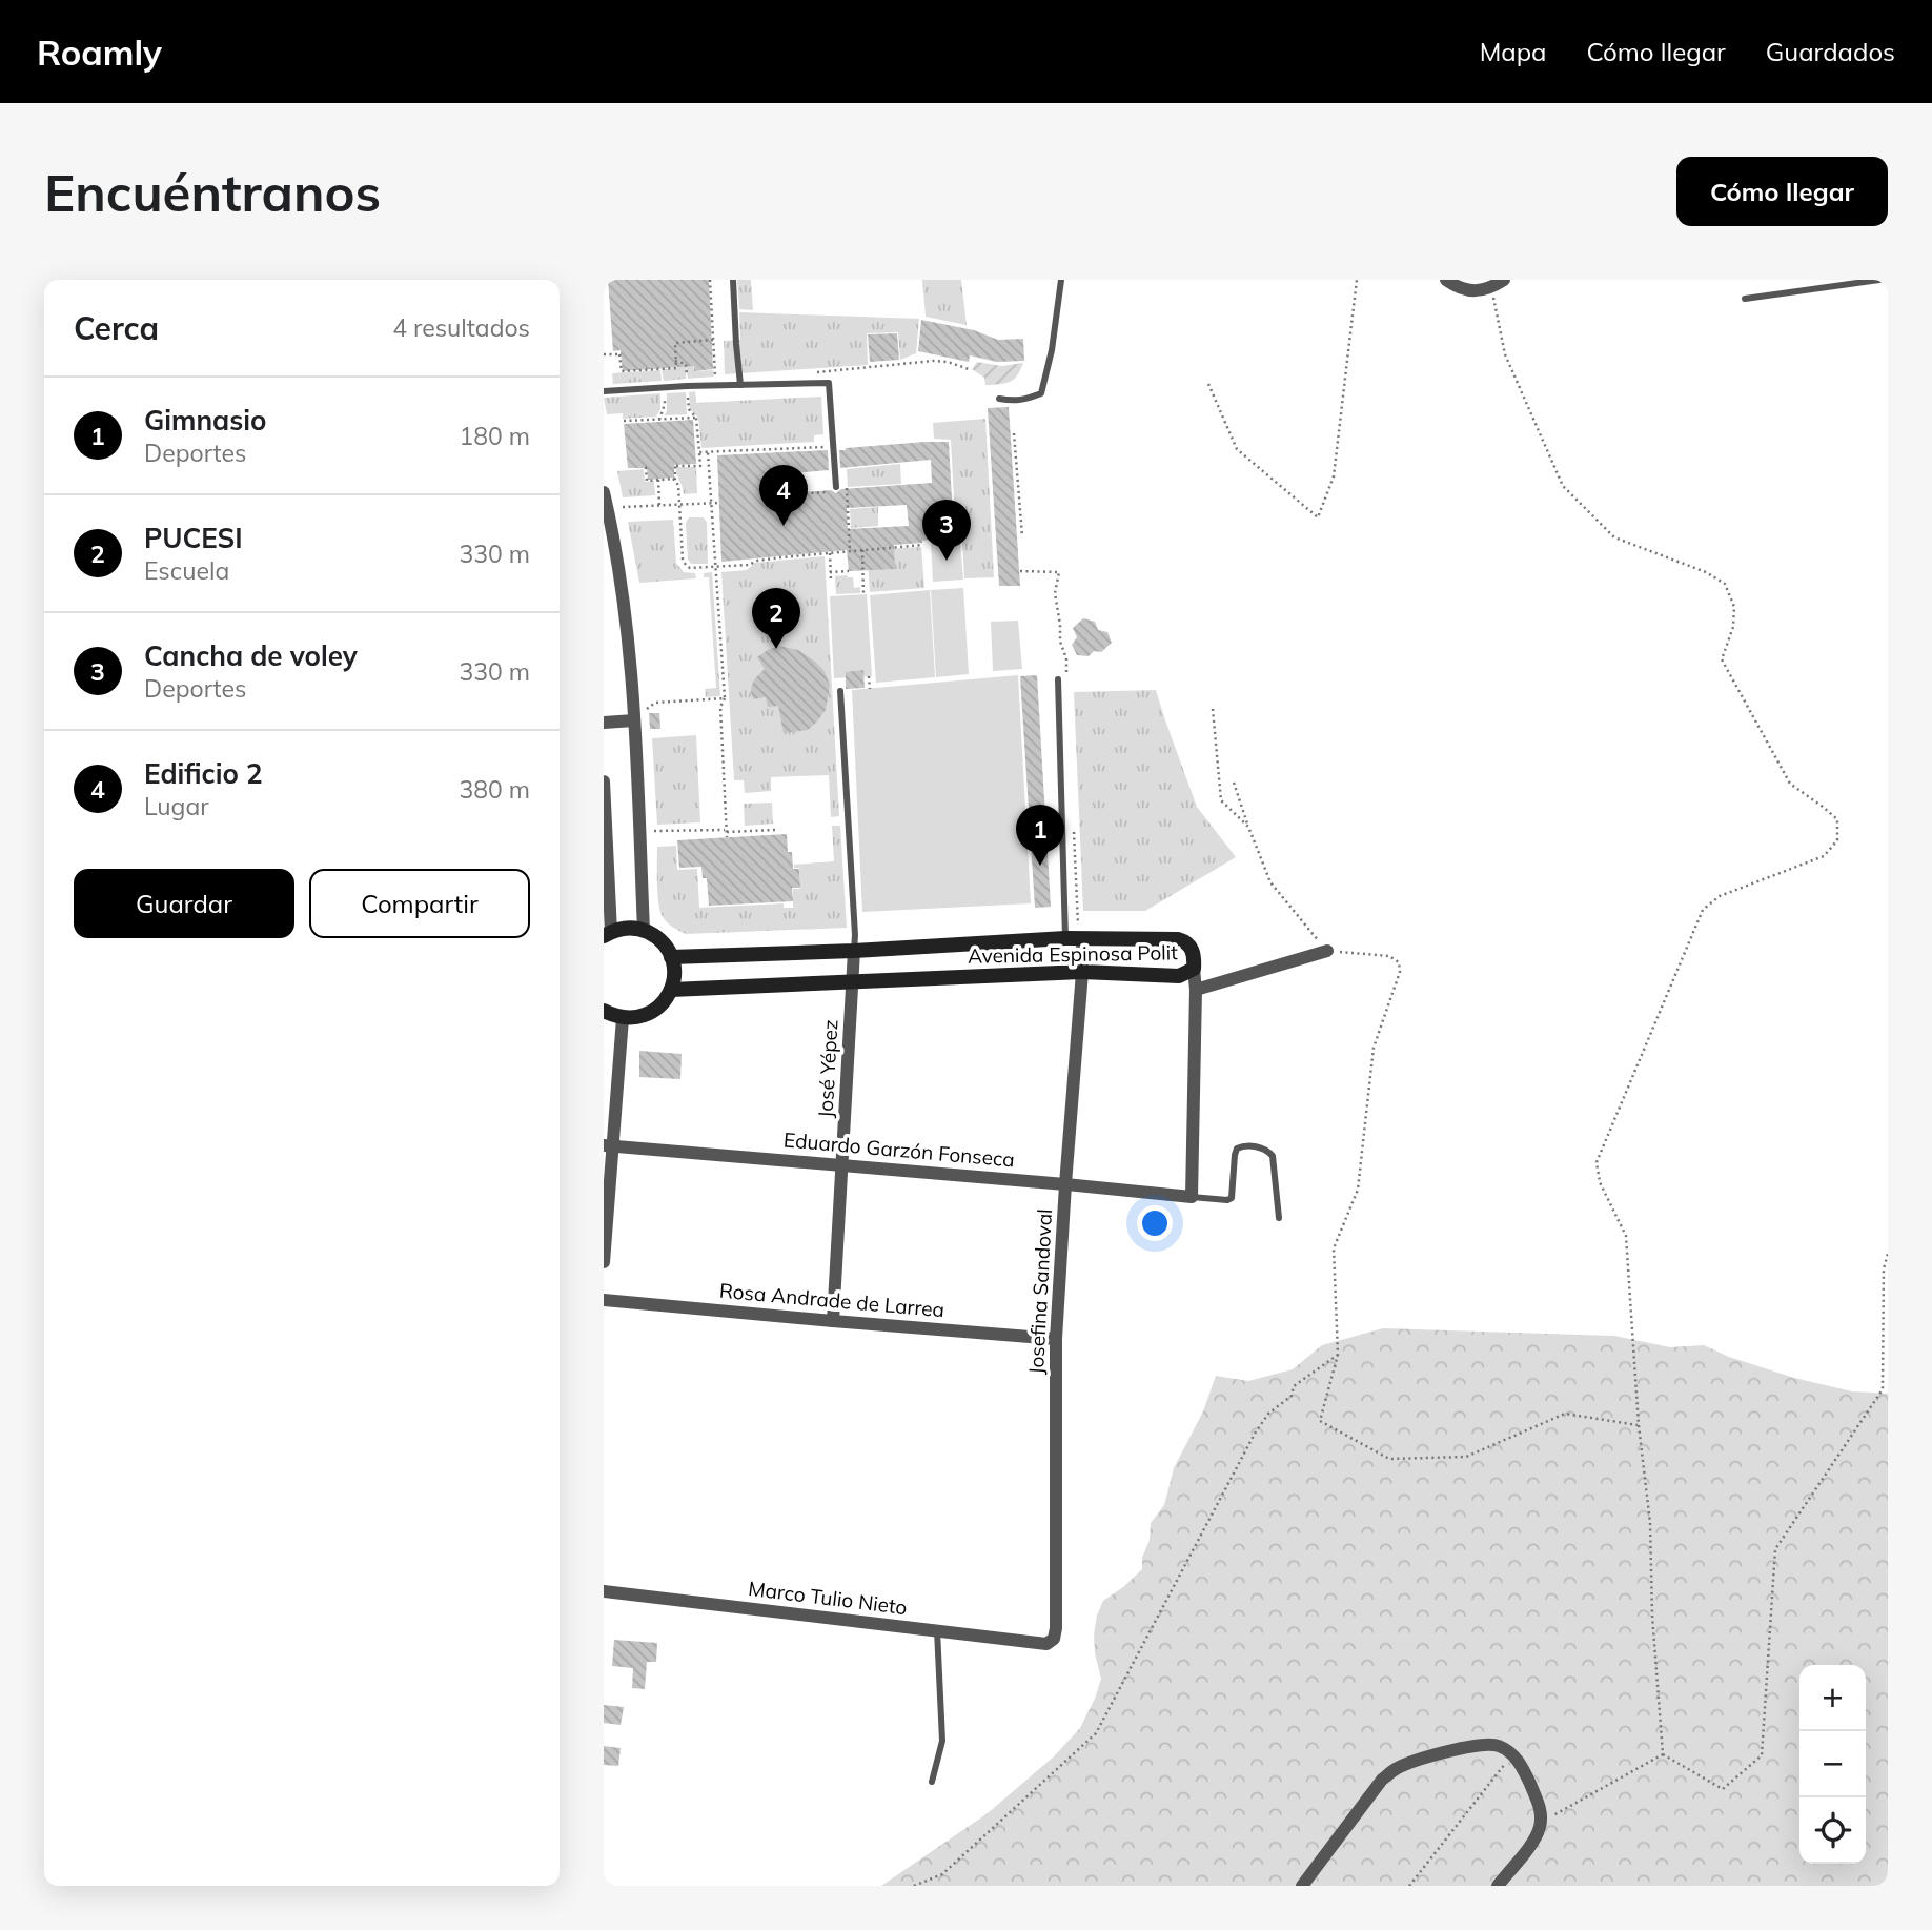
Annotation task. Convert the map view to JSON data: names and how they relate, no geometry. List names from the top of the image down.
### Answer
{
  "streets": {
    "street": [
      "Avenida Espinosa Polit",
      "José Yépez",
      "Eduardo Garzón Fonseca",
      "Josefina Sandoval",
      "Rosa Andrade de Larrea",
      "Marco Tulio Nieto"
    ]
  },
  "crossings": [
    ["Avenida Espinosa Polit", "José Yépez"],
    ["Avenida Espinosa Polit", "Josefina Sandoval"],
    ["José Yépez", "Eduardo Garzón Fonseca"],
    ["José Yépez", "Rosa Andrade de Larrea"],
    ["Eduardo Garzón Fonseca", "Josefina Sandoval"],
    ["Josefina Sandoval", "Rosa Andrade de Larrea"],
    ["Josefina Sandoval", "Marco Tulio Nieto"]
  ],
  "page": {
    "header": "Roamly",
    "nav": ["Mapa", "Cómo llegar", "Guardados"],
    "buttons": [
      "Cómo llegar",
      ["Guardar", "Compartir"]
    ],
    "title": "Encuéntranos",
    "heading": ["Cerca", "4 resultados"],
    "list": [
      {
        "mark": "1",
        "name": "Gimnasio",
        "note": "Deportes",
        "value": "180 m"
      },
      {
        "mark": "2",
        "name": "PUCESI",
        "note": "Escuela",
        "value": "330 m"
      },
      {
        "mark": "3",
        "name": "Cancha de voley",
        "note": "Deportes",
        "value": "330 m"
      },
      {
        "mark": "4",
        "name": "Edificio 2",
        "note": "Lugar",
        "value": "380 m"
      }
    ],
    "pins": [
      "4",
      "3",
      "2",
      "1"
    ],
    "map_buttons": ["+", "−"]
  }
}
